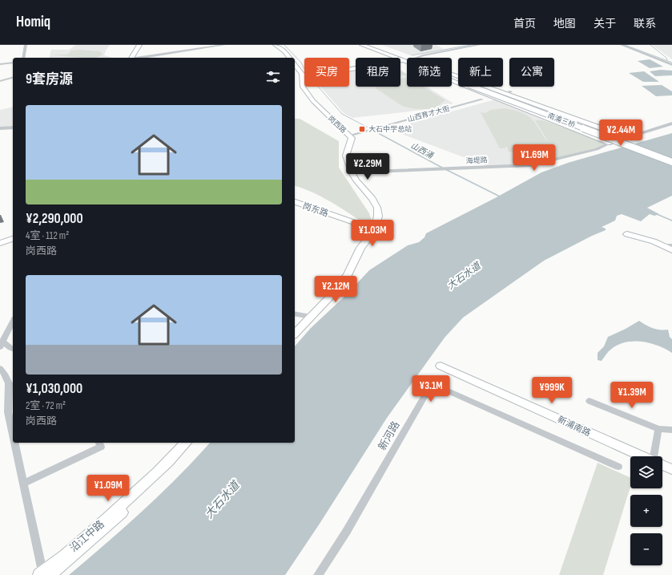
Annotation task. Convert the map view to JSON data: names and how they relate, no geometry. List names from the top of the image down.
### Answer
{
  "streets": {
    "main road": [
      "南浦三桥",
      "岗西路",
      "岗东路",
      "新浦南路",
      "沿江中路"
    ],
    "street": ["山西育才大街", "海堤路", "新河路"]
  },
  "crossings": [
    ["山西育才大街", "岗西路"],
    ["岗西路", "海堤路"],
    ["岗西路", "岗东路"]
  ],
  "water": ["山西涌", "大石水道"],
  "places": {
    "transit": ["大石中学总站"]
  },
  "page": {
    "header": "Homiq",
    "nav": [
      "首页",
      "地图",
      "关于",
      "联系"
    ],
    "chip": [
      "买房",
      "租房",
      "筛选",
      "新上",
      "公寓"
    ],
    "heading": "9套房源",
    "list": [
      {
        "name": "¥2,290,000",
        "note": "4室 · 112 m² · 岗西路"
      },
      {
        "name": "¥1,030,000",
        "note": "2室 · 72 m² · 岗西路"
      }
    ],
    "price": [
      "¥2.44M",
      "¥1.69M",
      "¥2.29M",
      "¥1.03M",
      "¥2.12M",
      "¥3.1M",
      "¥999K",
      "¥1.39M",
      "¥1.09M"
    ],
    "map_buttons": ["+", "−"]
  }
}
